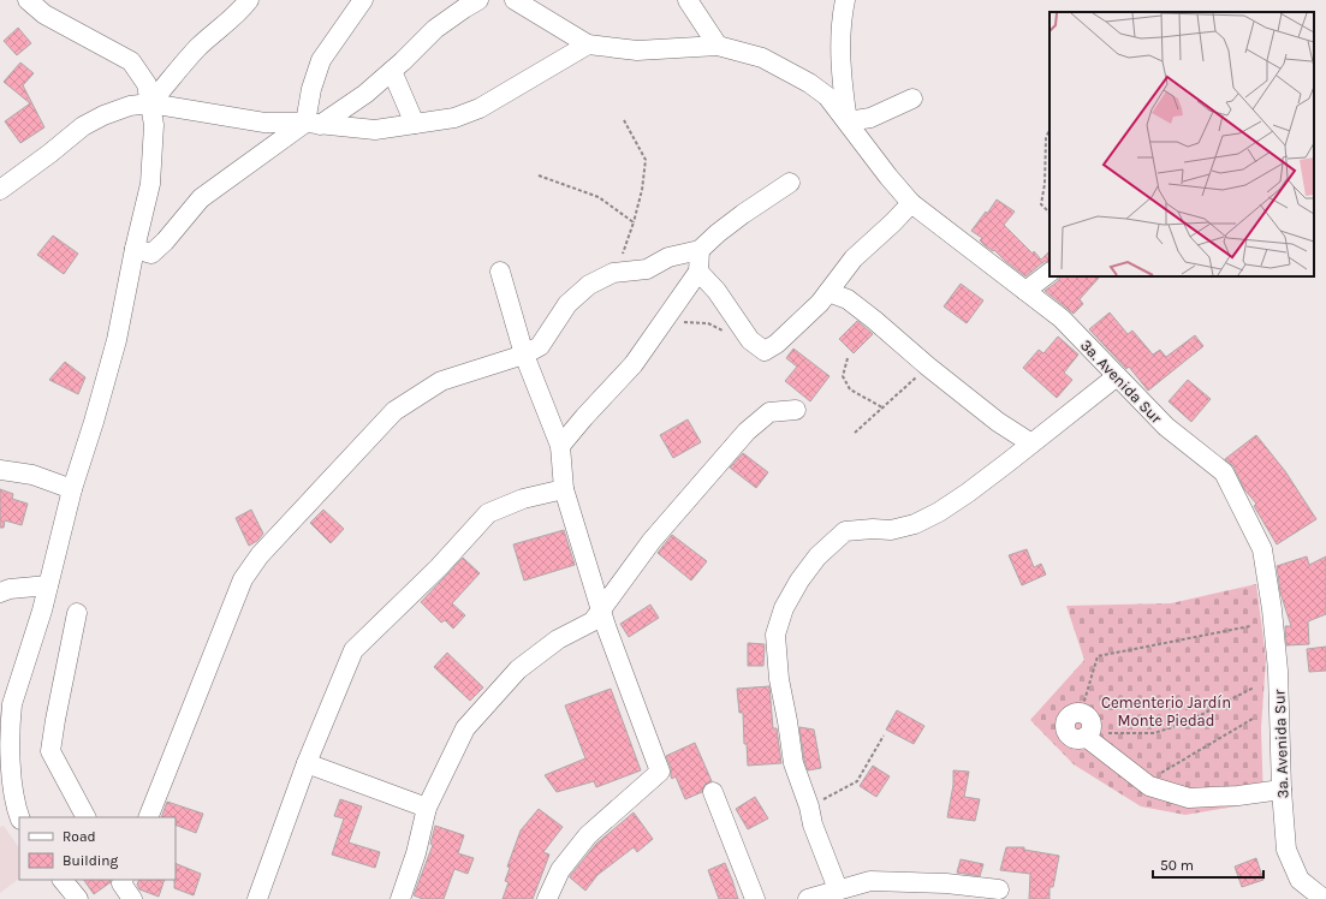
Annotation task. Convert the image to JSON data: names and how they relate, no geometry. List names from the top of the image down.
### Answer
{
  "streets": {
    "street": ["3a. Avenida Sur"]
  },
  "parks": ["Cementerio Jardín Monte Piedad"],
  "legend": ["Road", "Building"],
  "scale_bar": "50 m"
}
